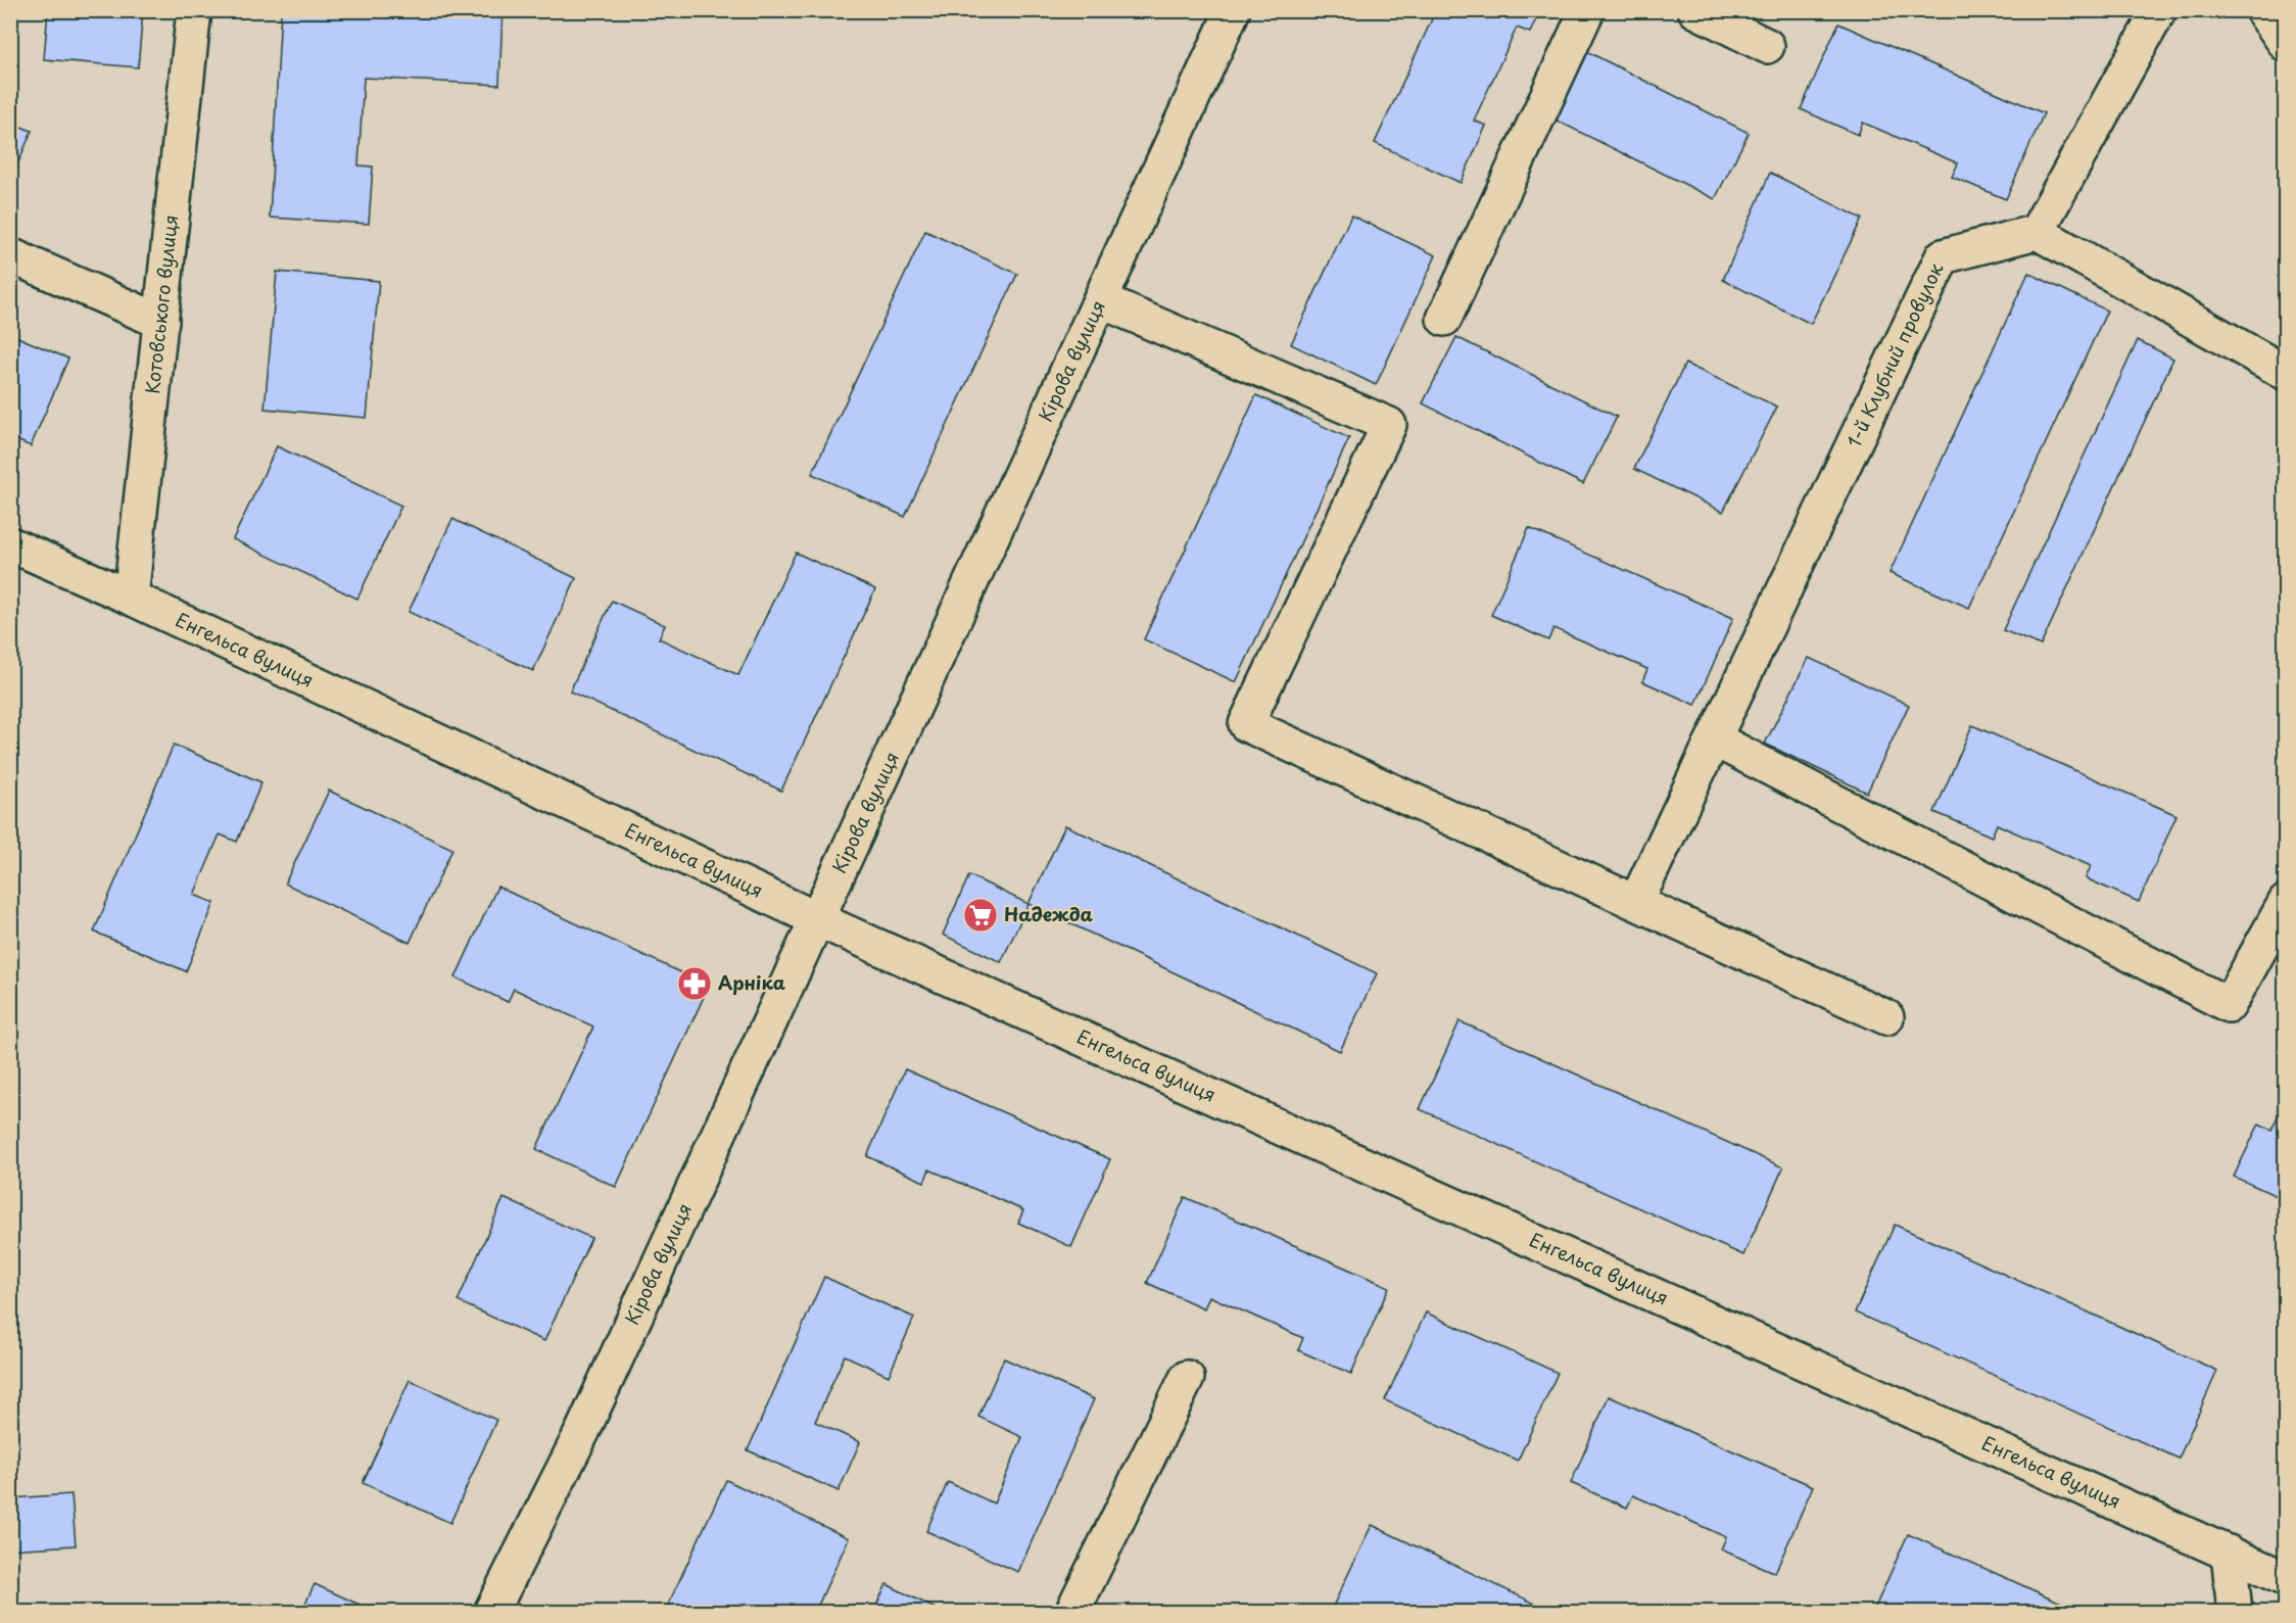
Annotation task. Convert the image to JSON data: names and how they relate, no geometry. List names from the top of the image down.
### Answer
{
  "streets": {
    "street": [
      "Котовського вулиця",
      "1-й Клубний провулок",
      "Кірова вулиця",
      "Енгельса вулиця"
    ]
  },
  "crossings": [
    ["Котовського вулиця", "Енгельса вулиця"],
    ["Кірова вулиця", "Енгельса вулиця"]
  ],
  "places": {
    "supermarket": ["Надежда"],
    "pharmacy": ["Арніка"]
  }
}
